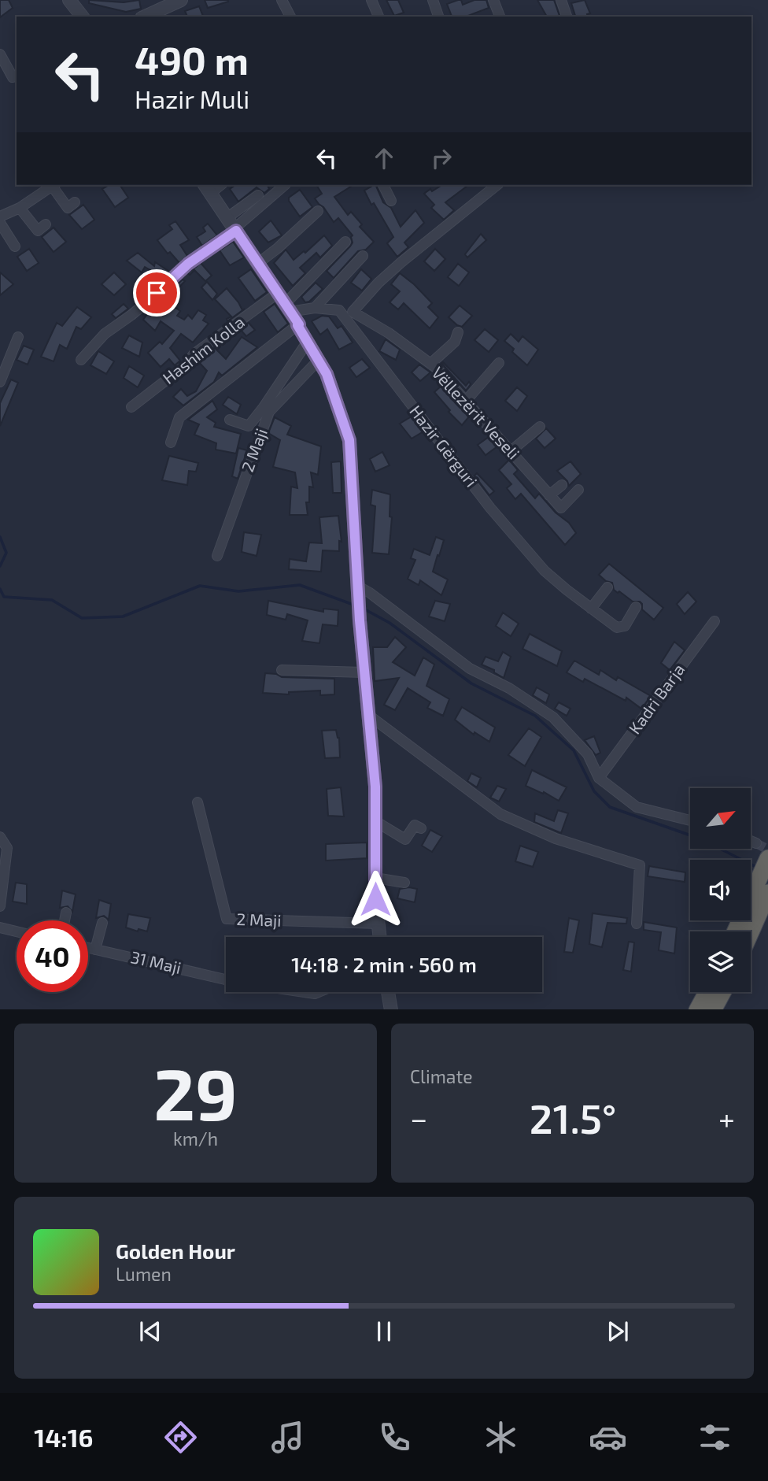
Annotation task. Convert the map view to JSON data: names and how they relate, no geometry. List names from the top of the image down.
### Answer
{
  "streets": {
    "street": [
      "Hashim Kolla",
      "Vëllezërit Veseli",
      "Hazir Gërguri",
      "2 Maji",
      "Kadri Barja",
      "31 Maji"
    ]
  },
  "crossings": [
    ["Vëllezërit Veseli", "Hazir Gërguri"]
  ],
  "north": "top right",
  "page": {
    "turn": ["490 m", "Hazir Muli"],
    "limit": "40",
    "trip": "14:18 · 2 min · 560 m",
    "tile": [
      ["29", "km/h"],
      "Climate"
    ],
    "heat": ["−", "21.5°", "+"],
    "song": ["Golden Hour", "Lumen"],
    "tabs": "14:16"
  }
}
